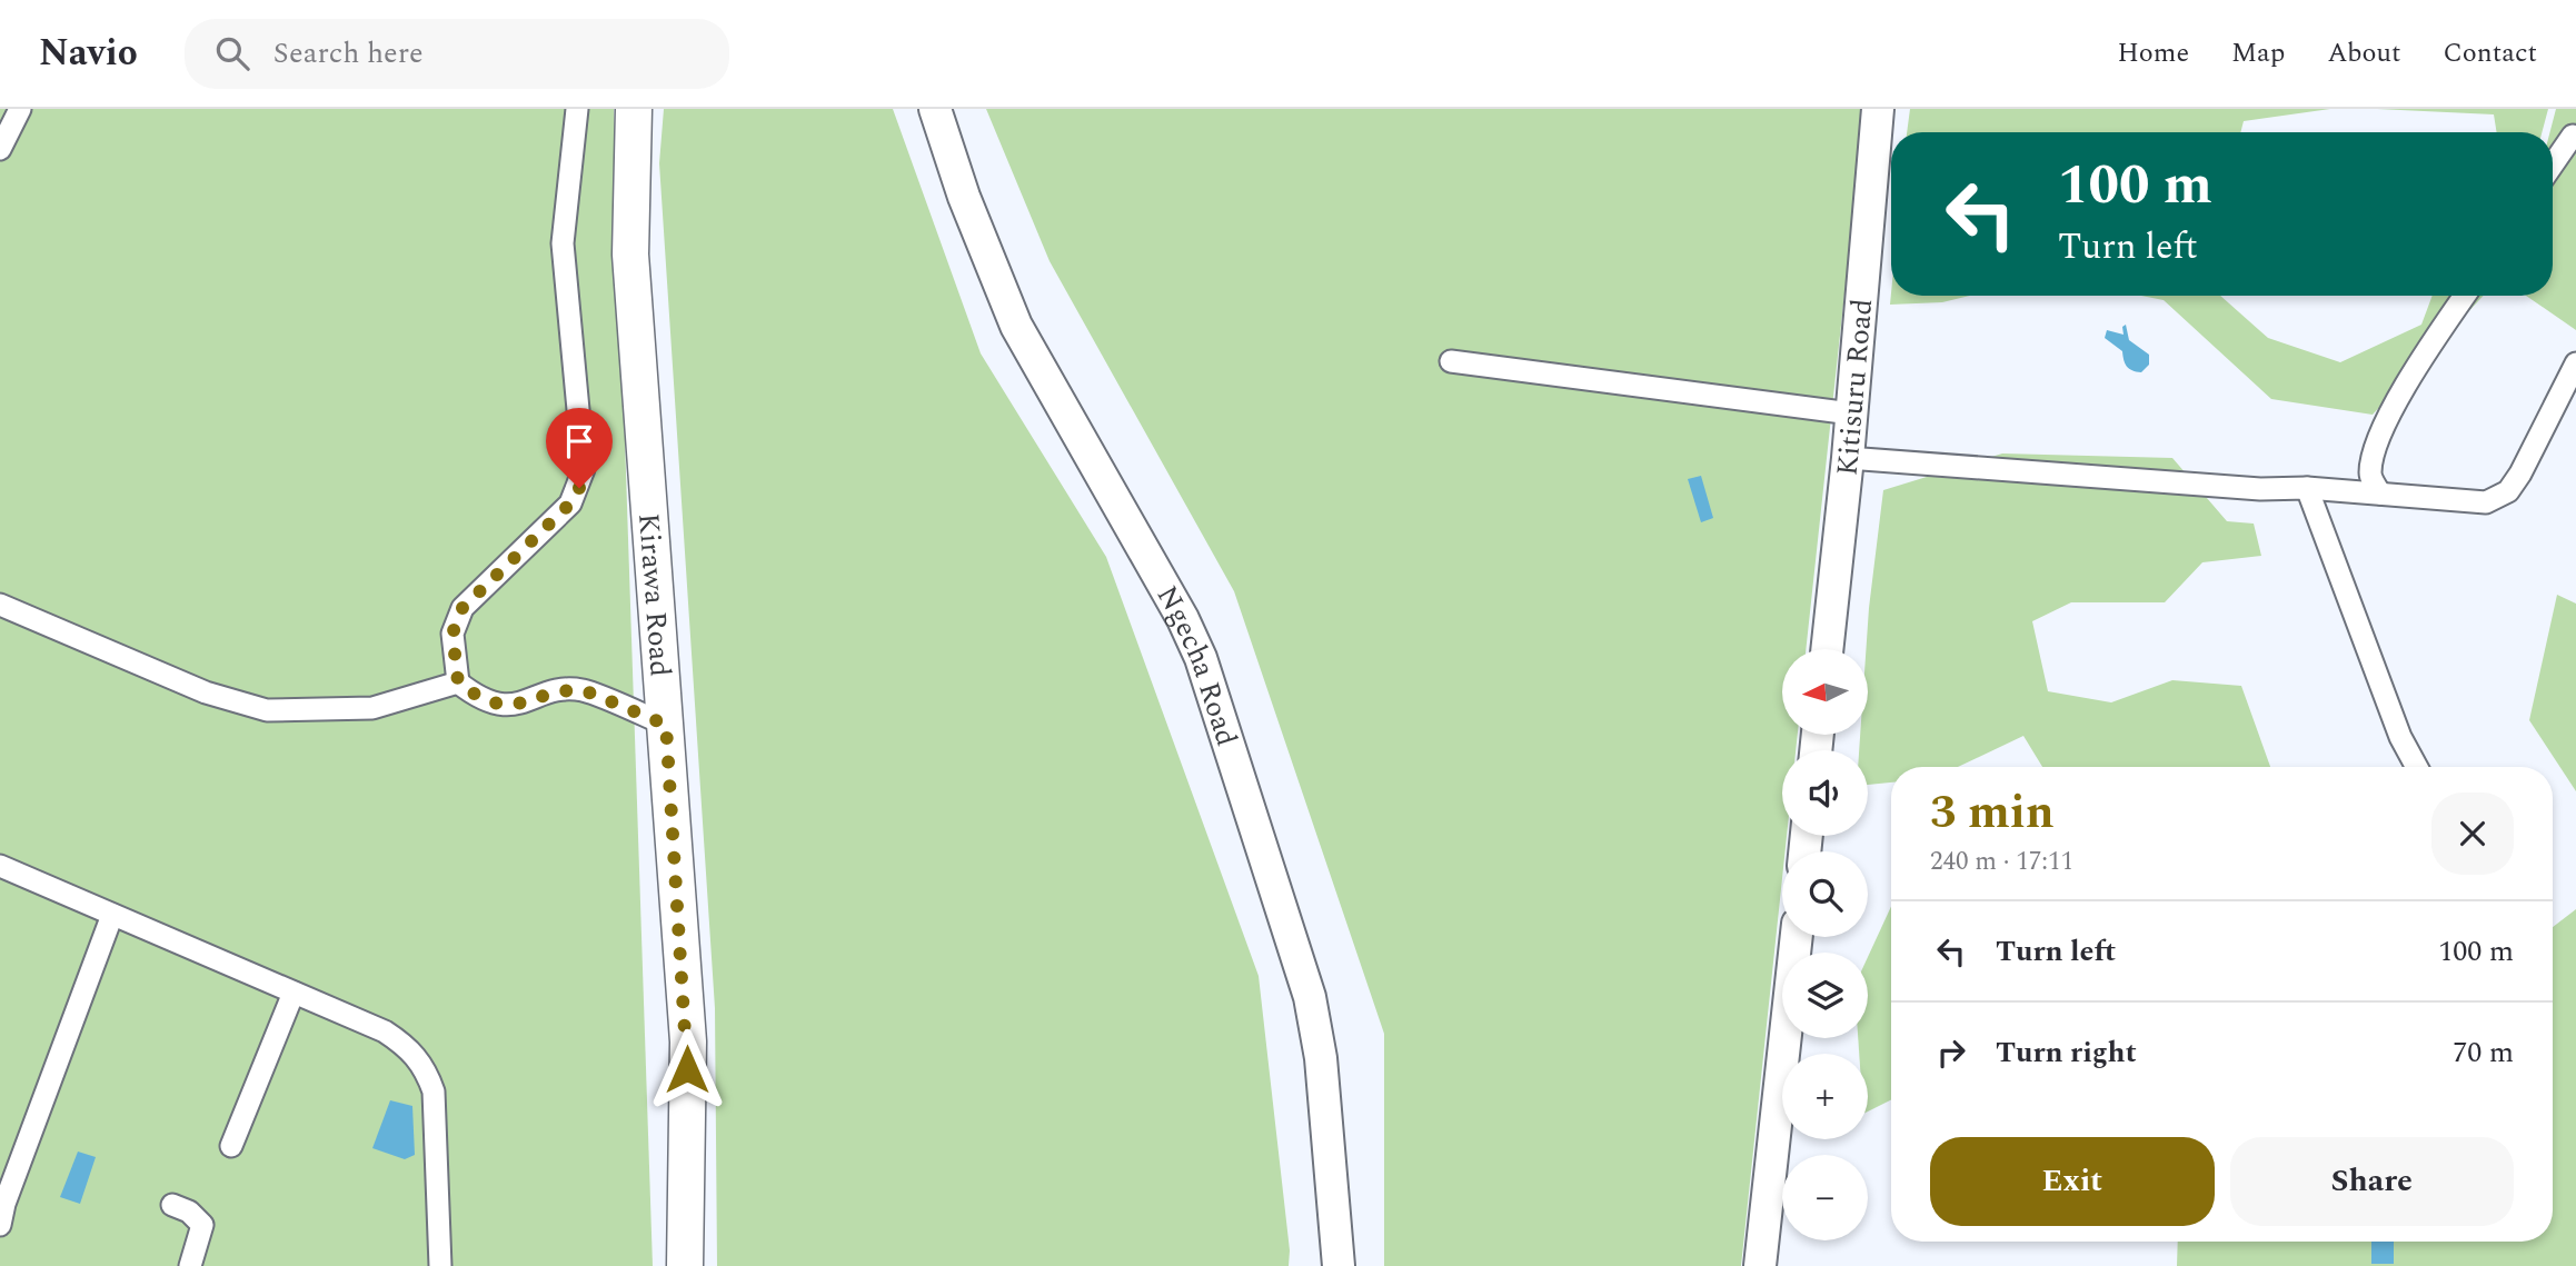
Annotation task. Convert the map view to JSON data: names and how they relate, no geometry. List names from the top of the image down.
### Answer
{
  "streets": {
    "main road": ["Kitisuru Road", "Kirawa Road", "Ngecha Road"]
  },
  "north": "left",
  "page": {
    "header": "Navio",
    "search": "Search here",
    "nav": [
      "Home",
      "Map",
      "About",
      "Contact"
    ],
    "turn": ["100 m", "Turn left"],
    "map_buttons": ["+", "−"],
    "heading": ["3 min", "240 m · 17:11"],
    "list": [
      {
        "name": "Turn left",
        "value": "100 m"
      },
      {
        "name": "Turn right",
        "value": "70 m"
      }
    ],
    "buttons": ["Exit", "Share"]
  }
}
